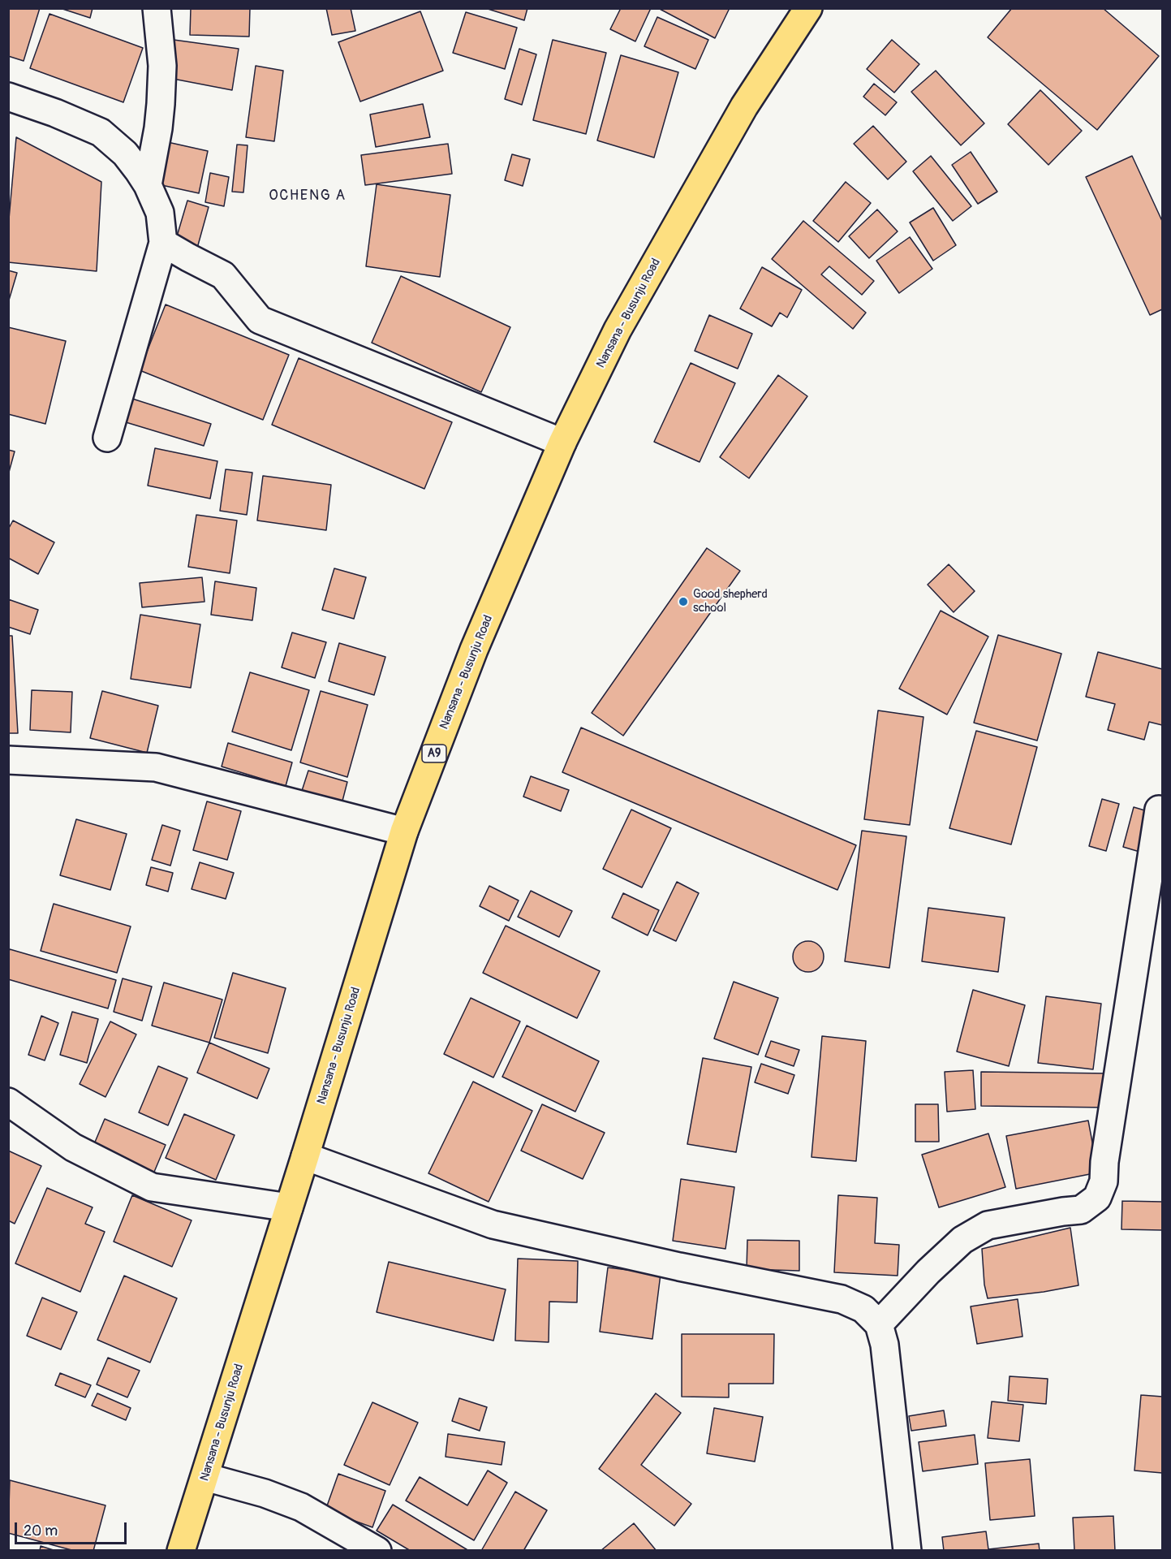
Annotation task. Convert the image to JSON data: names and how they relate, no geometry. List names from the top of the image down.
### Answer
{
  "streets": {
    "main road": ["Nansana - Busunju Road", "A9"]
  },
  "districts": ["OCHENG A"],
  "places": ["Good shepherd school"],
  "scale_bar": "20 m"
}
